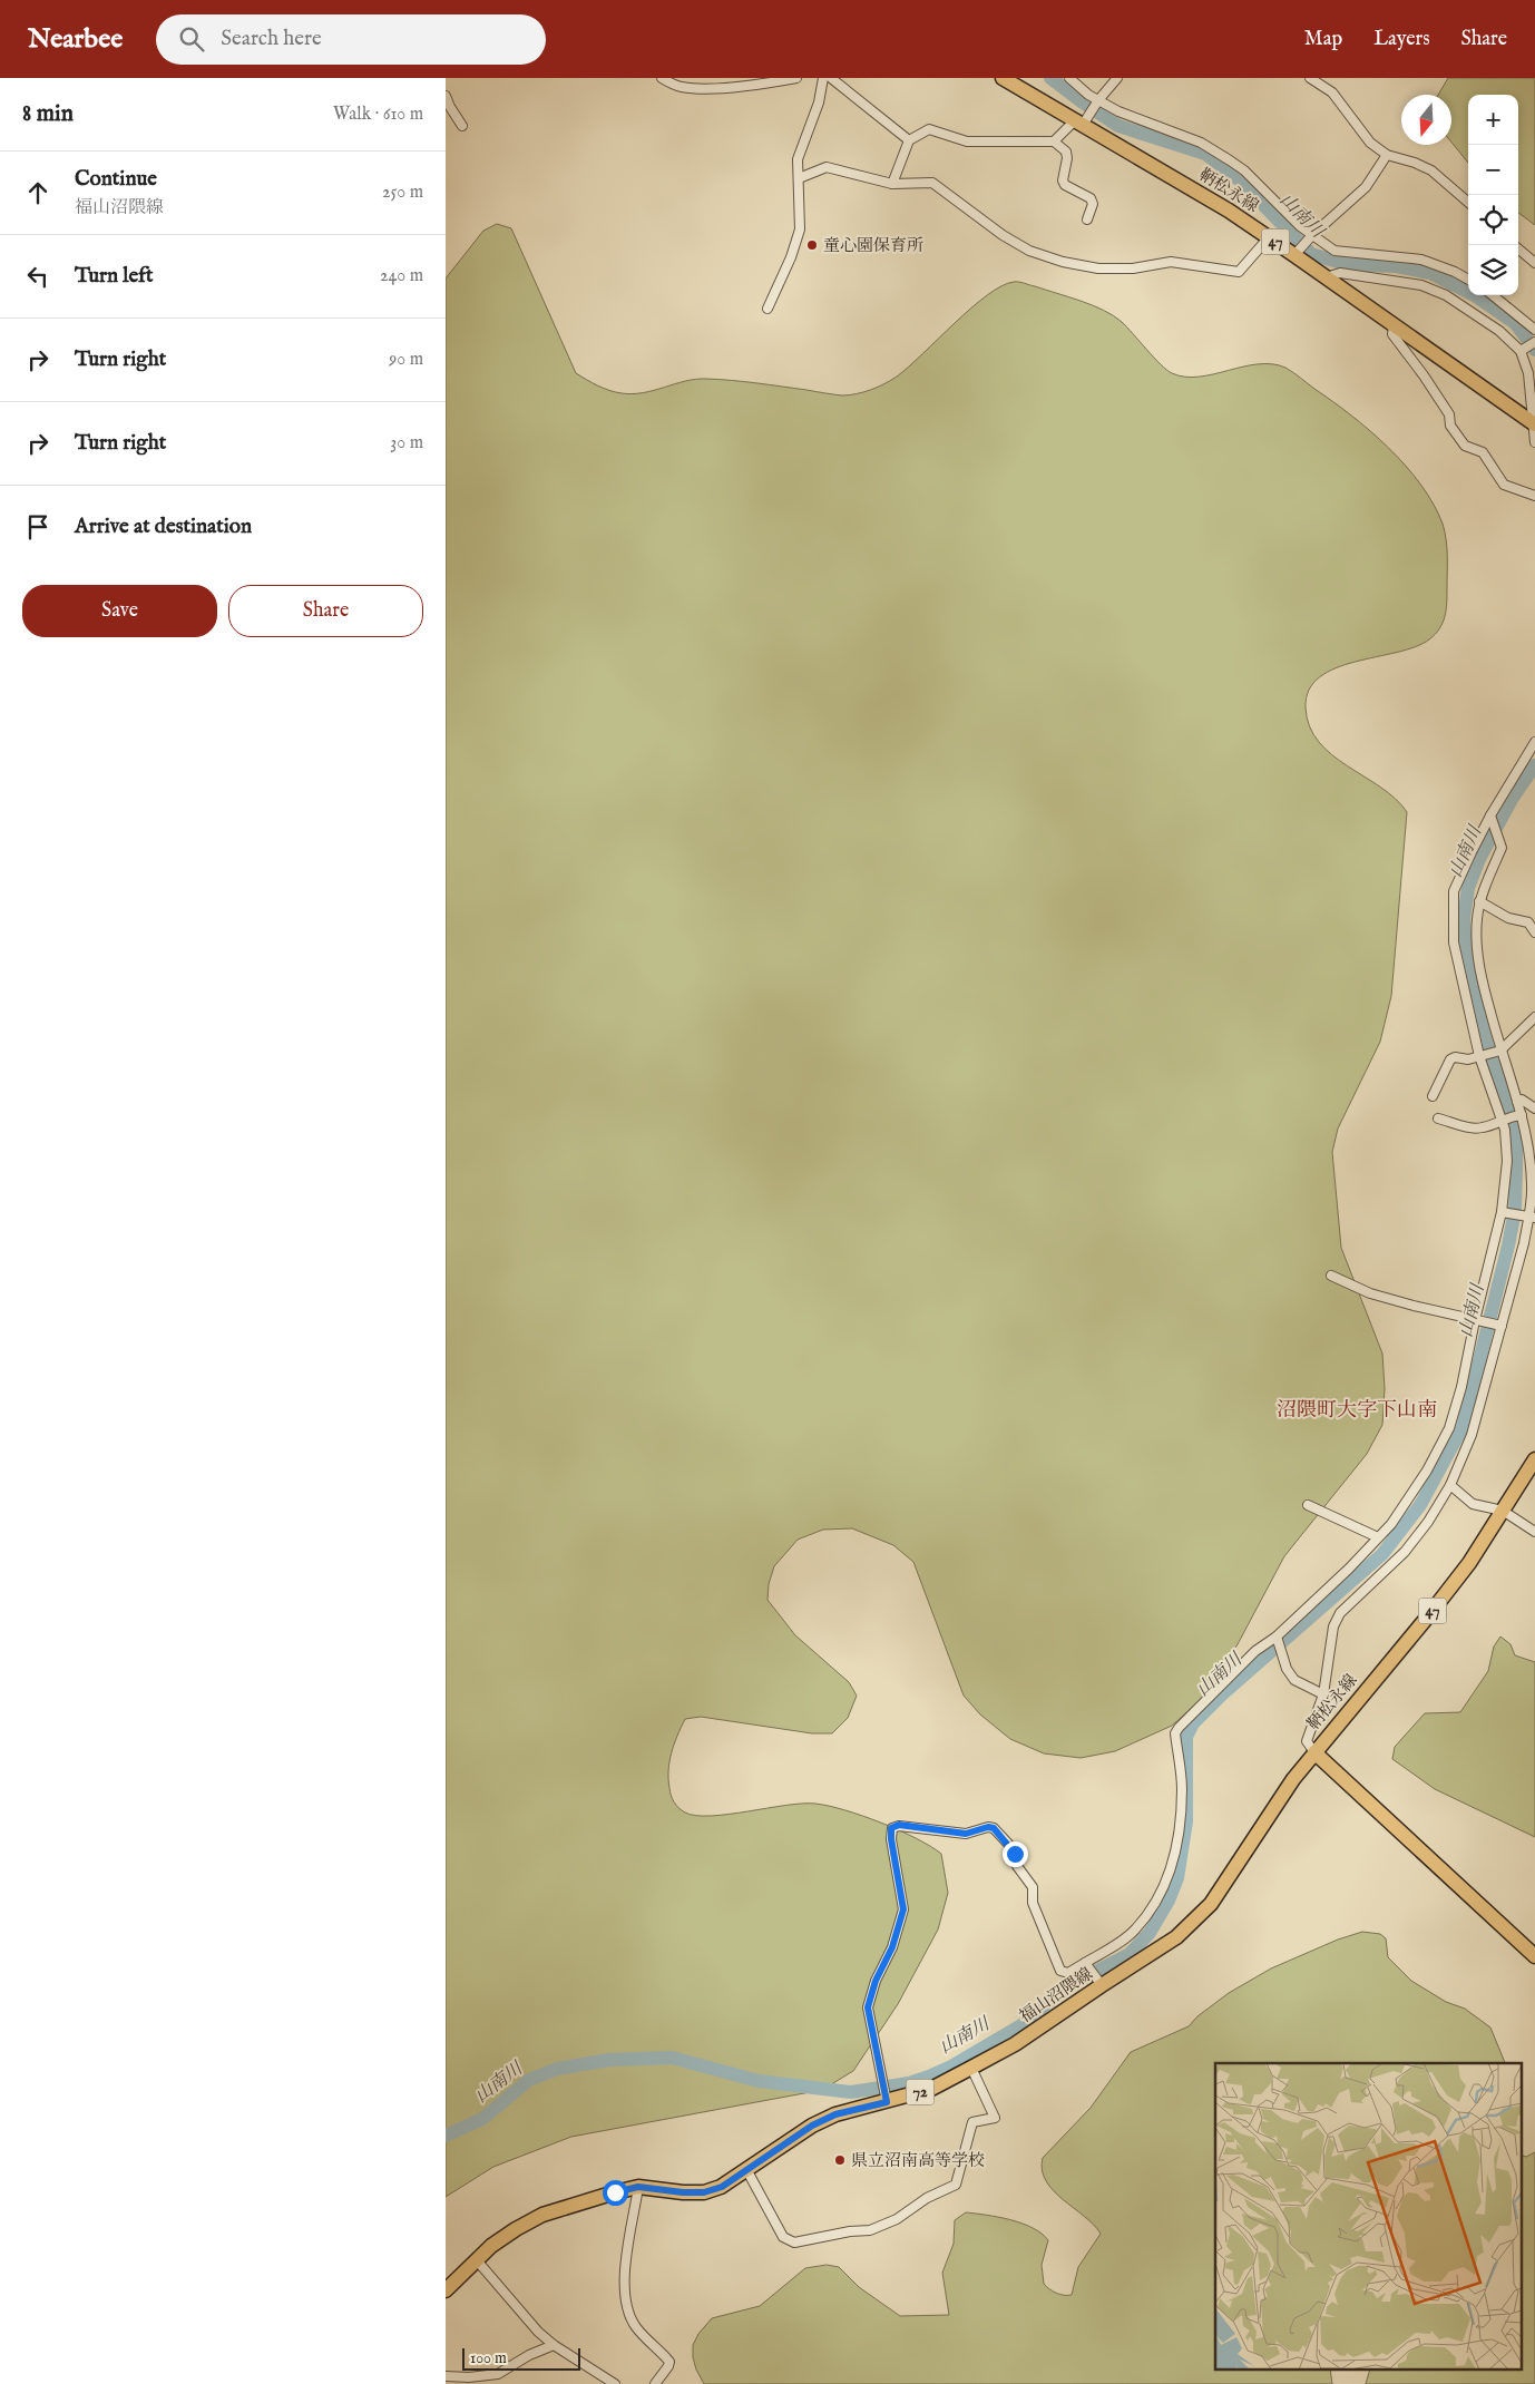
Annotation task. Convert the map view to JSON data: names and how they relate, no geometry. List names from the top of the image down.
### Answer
{
  "streets": {
    "main road": [
      "鞆松永線",
      "47",
      "福山沼隈線",
      "72"
    ]
  },
  "crossings": [
    ["鞆松永線", "福山沼隈線"]
  ],
  "districts": ["沼隈町大字下山南"],
  "water": ["山南川"],
  "places": ["童心園保育所", "県立沼南高等学校"],
  "scale_bar": "100 m",
  "north": "bottom",
  "page": {
    "header": "Nearbee",
    "search": "Search here",
    "nav": ["Map", "Layers", "Share"],
    "heading": ["8 min", "Walk · 610 m"],
    "map_buttons": ["+", "−"],
    "list": [
      ["Continue", "福山沼隈線", "250 m"],
      ["Turn left", "240 m"],
      ["Turn right", "90 m"],
      ["Turn right", "30 m"],
      "Arrive at destination"
    ],
    "buttons": ["Save", "Share"],
    "scale": "100 m"
  }
}
